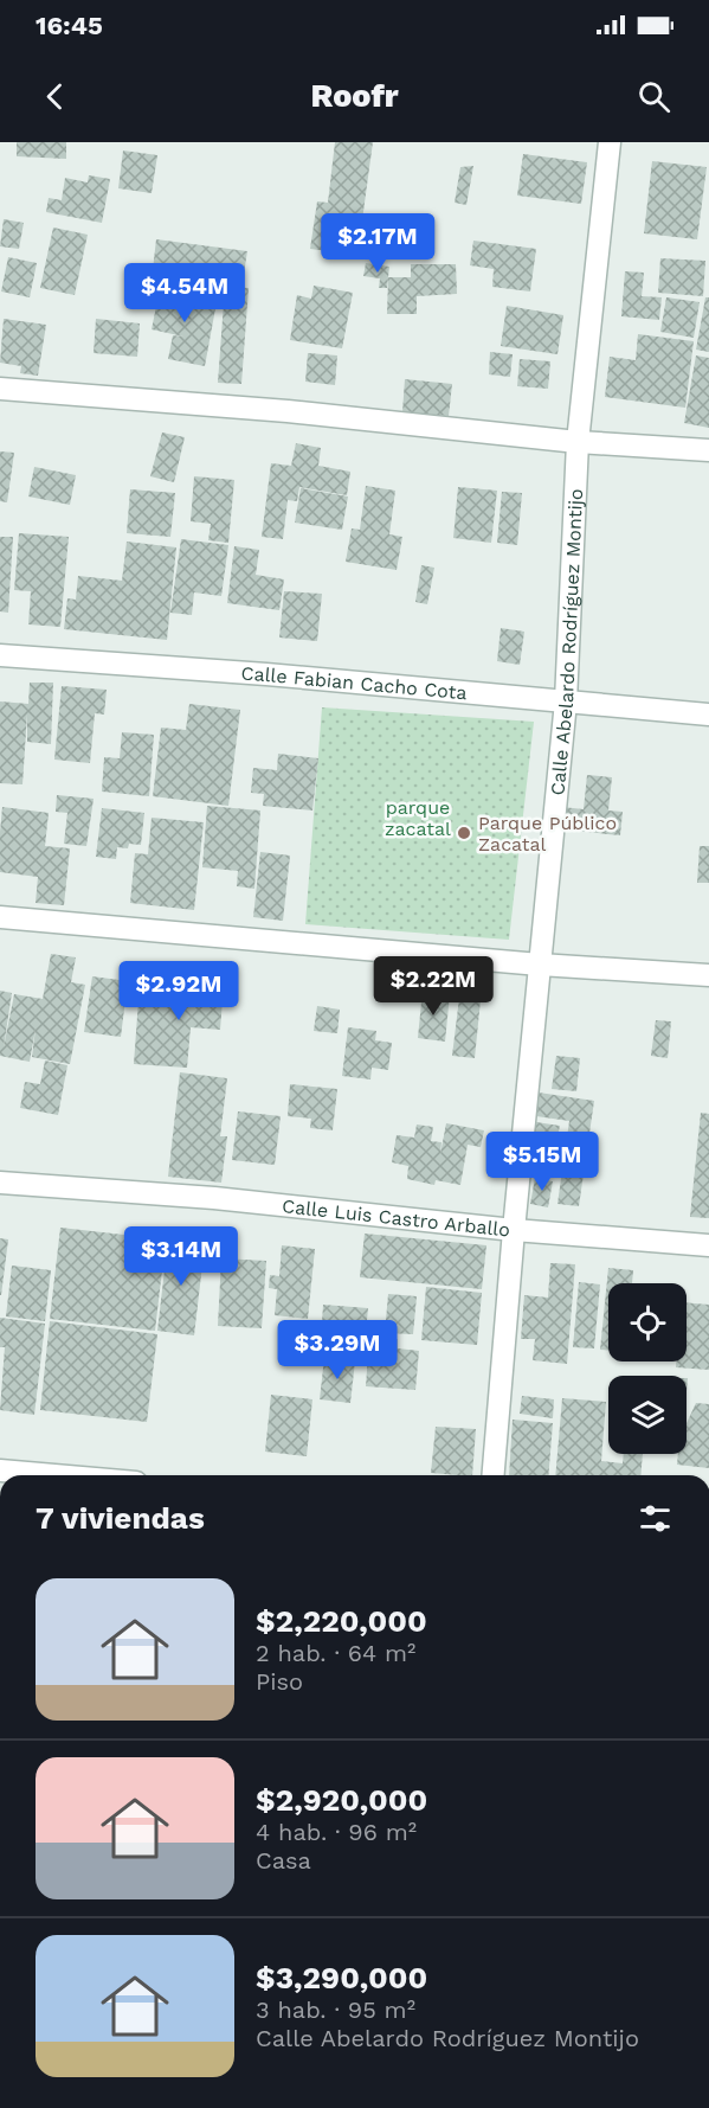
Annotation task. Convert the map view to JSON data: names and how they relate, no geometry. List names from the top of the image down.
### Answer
{
  "streets": {
    "street": ["Calle Abelardo Rodríguez Montijo", "Calle Fabian Cacho Cota", "Calle Luis Castro Arballo"]
  },
  "crossings": [
    ["Calle Abelardo Rodríguez Montijo", "Calle Fabian Cacho Cota"],
    ["Calle Abelardo Rodríguez Montijo", "Calle Luis Castro Arballo"]
  ],
  "parks": ["parque zacatal"],
  "places": ["Parque Público Zacatal"],
  "page": {
    "status": "16:45",
    "header": "Roofr",
    "price": [
      "$2.17M",
      "$4.54M",
      "$2.22M",
      "$2.92M",
      "$5.15M",
      "$3.14M",
      "$3.29M"
    ],
    "heading": "7 viviendas",
    "list": [
      {
        "name": "$2,220,000",
        "note": "2 hab. · 64 m² · Piso"
      },
      {
        "name": "$2,920,000",
        "note": "4 hab. · 96 m² · Casa"
      },
      {
        "name": "$3,290,000",
        "note": "3 hab. · 95 m² · Calle Abelardo Rodríguez Montijo"
      }
    ]
  }
}
